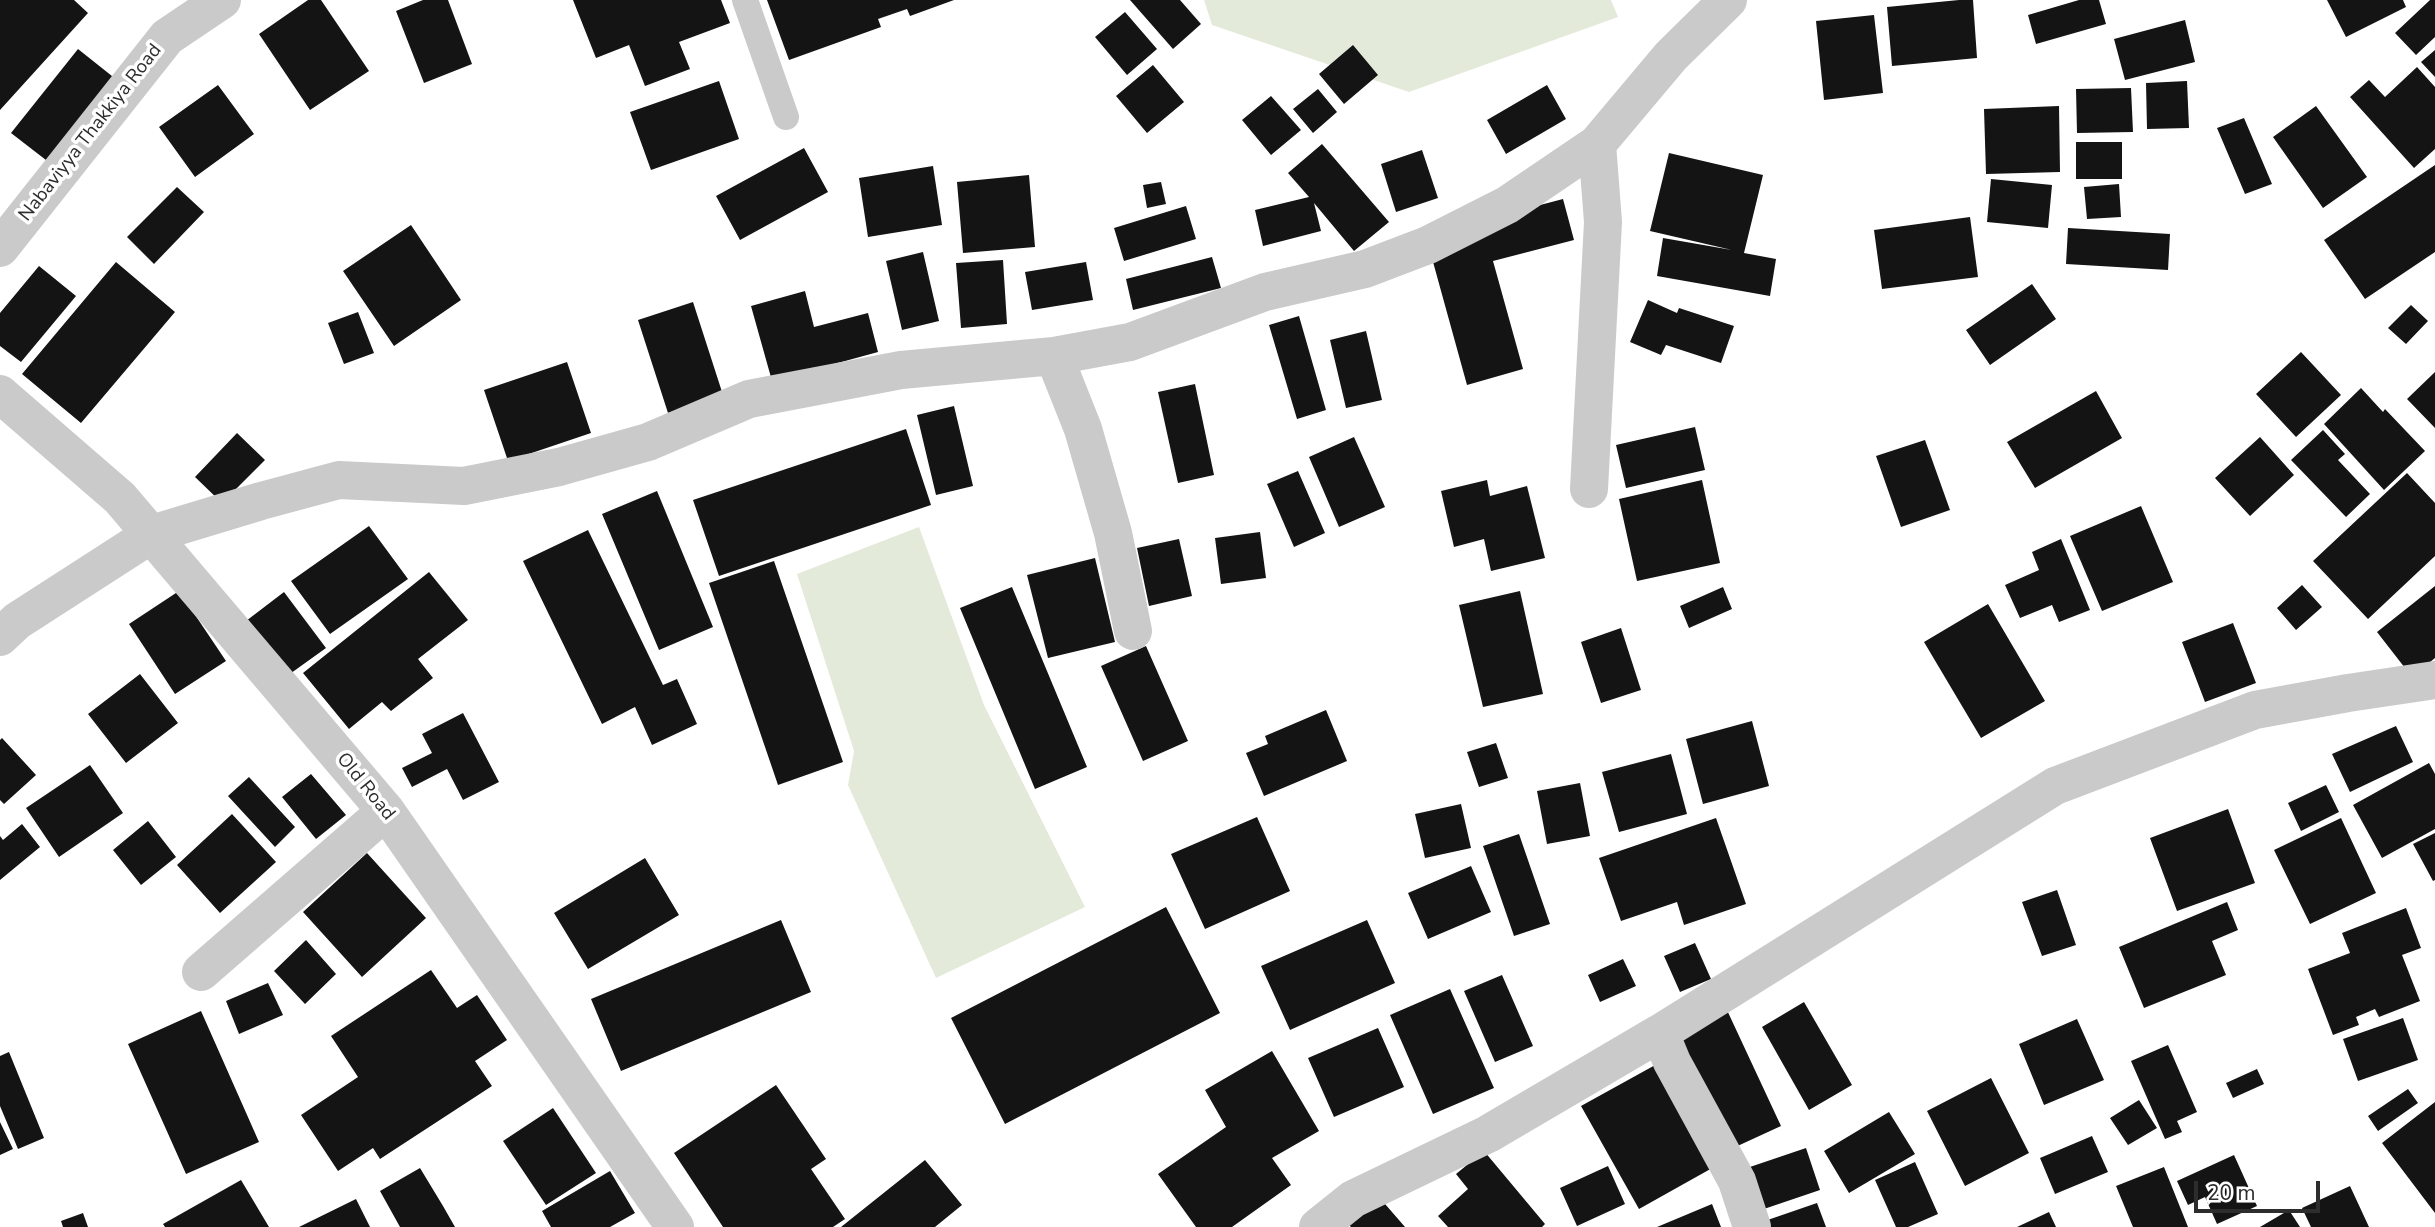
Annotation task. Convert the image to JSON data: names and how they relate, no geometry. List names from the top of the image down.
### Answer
{
  "streets": {
    "street": ["Nabaviyya Thakkiya Road", "Old Road"]
  },
  "scale_bar": "20 m"
}
